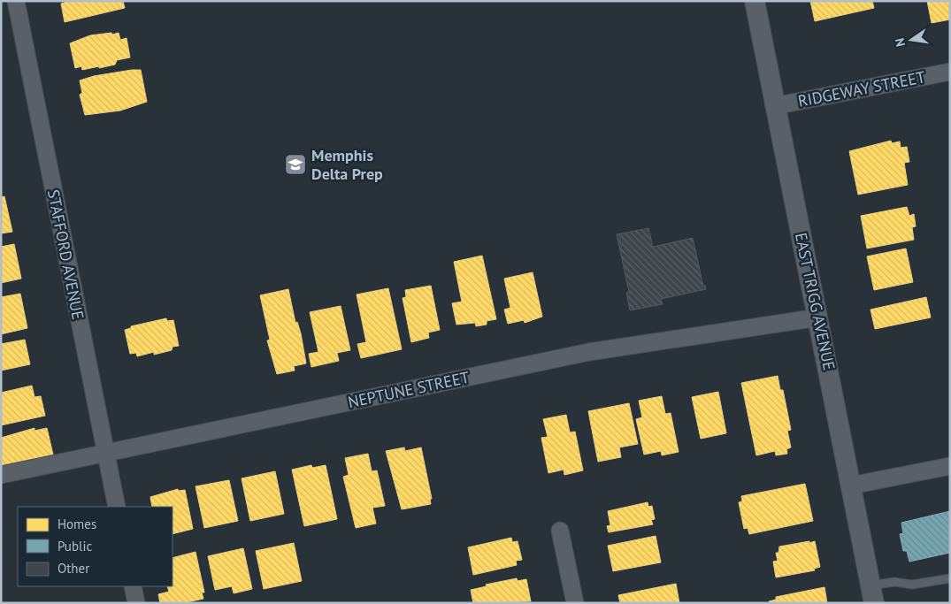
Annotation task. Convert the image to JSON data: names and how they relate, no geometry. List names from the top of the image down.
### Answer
{
  "streets": {
    "street": [
      "RIDGEWAY STREET",
      "STAFFORD AVENUE",
      "EAST TRIGG AVENUE",
      "NEPTUNE STREET"
    ]
  },
  "crossings": [
    ["RIDGEWAY STREET", "EAST TRIGG AVENUE"],
    ["STAFFORD AVENUE", "NEPTUNE STREET"],
    ["EAST TRIGG AVENUE", "NEPTUNE STREET"]
  ],
  "places": {
    "school or university": ["Memphis Delta Prep"]
  },
  "legend": ["Homes", "Public", "Other"],
  "north": "left"
}
